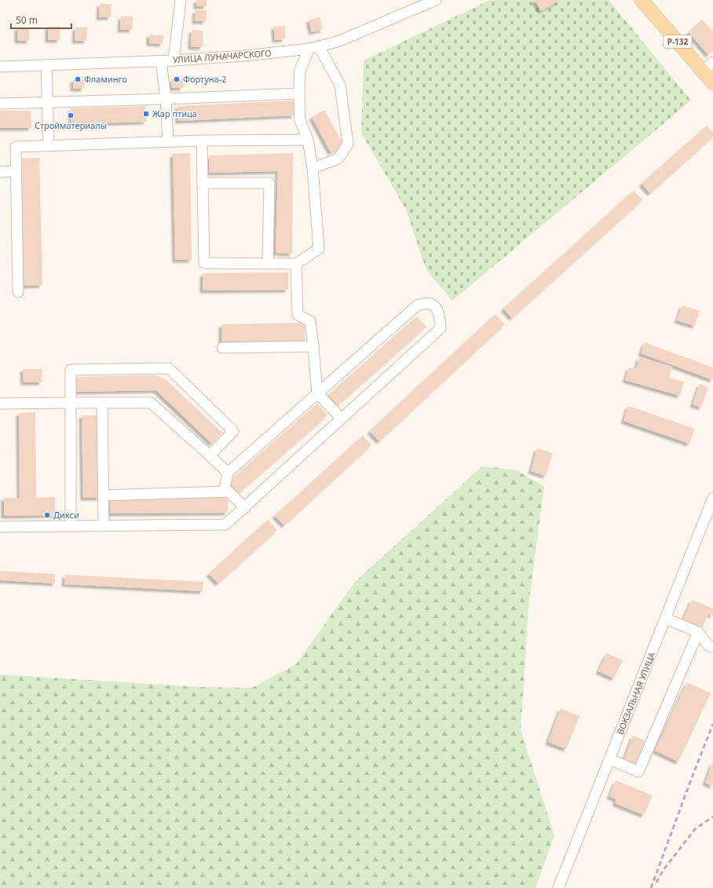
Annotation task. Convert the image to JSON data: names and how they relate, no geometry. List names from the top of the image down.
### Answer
{
  "streets": {
    "main road": ["Р-132"],
    "street": ["УЛИЦА ЛУНАЧАРСКОГО", "ВОКЗАЛЬНАЯ УЛИЦА"]
  },
  "places": [
    "Фламинго",
    "Фортуна-2",
    "Жар птица",
    "Стройматериалы",
    "Дикси"
  ],
  "scale_bar": "50 m"
}
